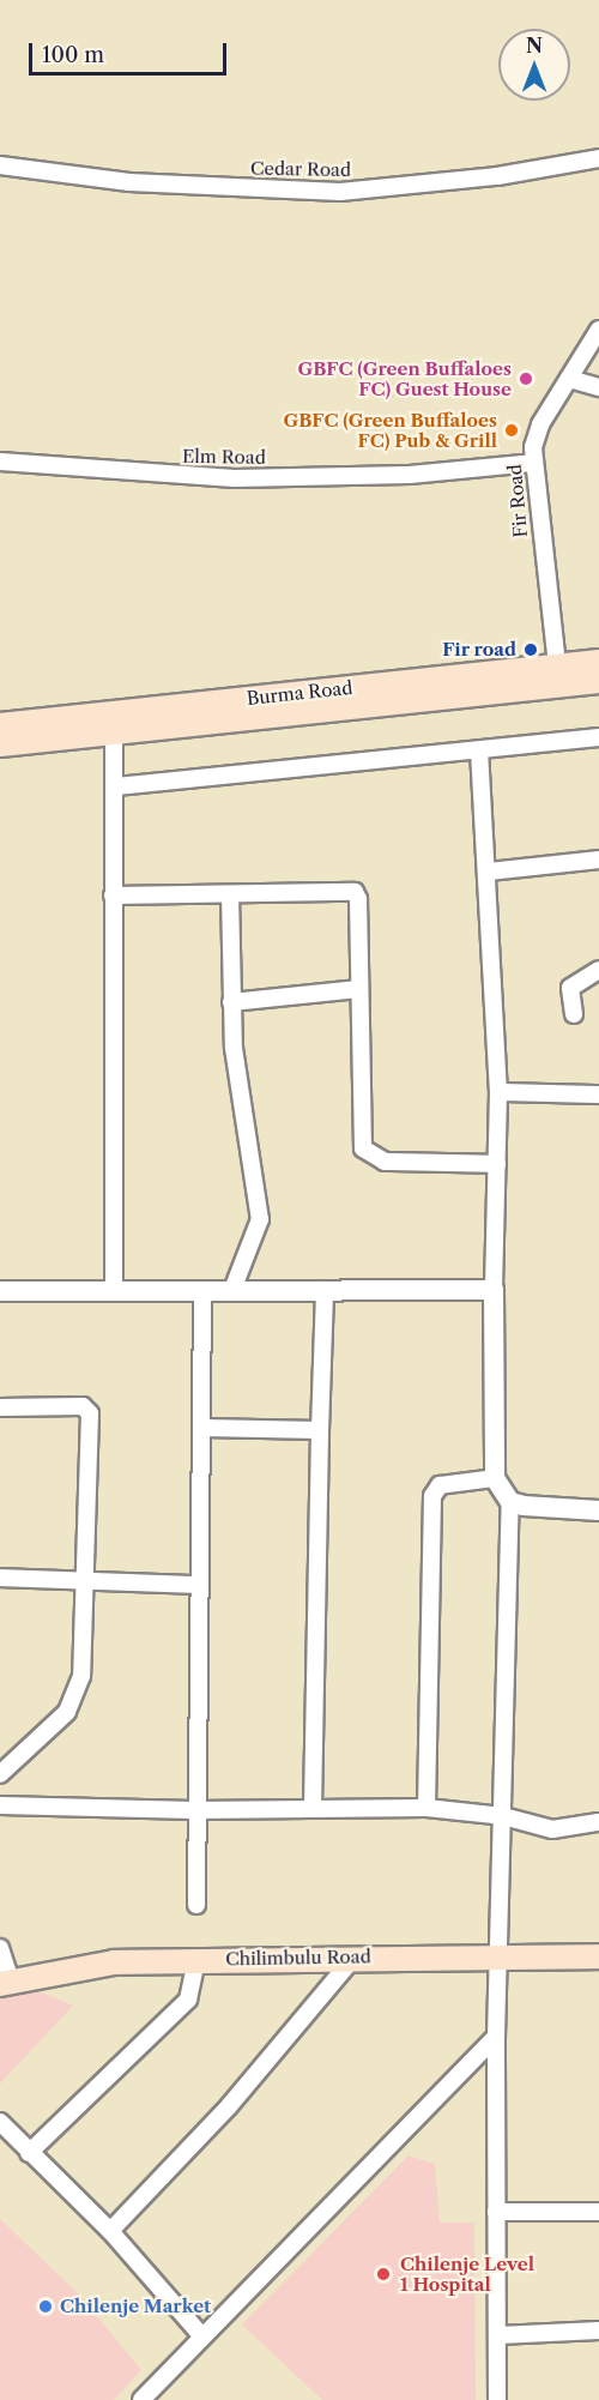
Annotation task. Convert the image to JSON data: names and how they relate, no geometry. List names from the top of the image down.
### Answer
{
  "streets": {
    "main road": ["Burma Road", "Chilimbulu Road"],
    "street": ["Cedar Road", "Elm Road", "Fir Road"]
  },
  "crossings": [
    ["Elm Road", "Fir Road"],
    ["Fir Road", "Burma Road"]
  ],
  "places": [
    "GBFC (Green Buffaloes FC) Guest House",
    "GBFC (Green Buffaloes FC) Pub & Grill",
    "Fir road",
    "Chilenje Level 1 Hospital",
    "Chilenje Market"
  ],
  "scale_bar": "100 m",
  "north": "top"
}
